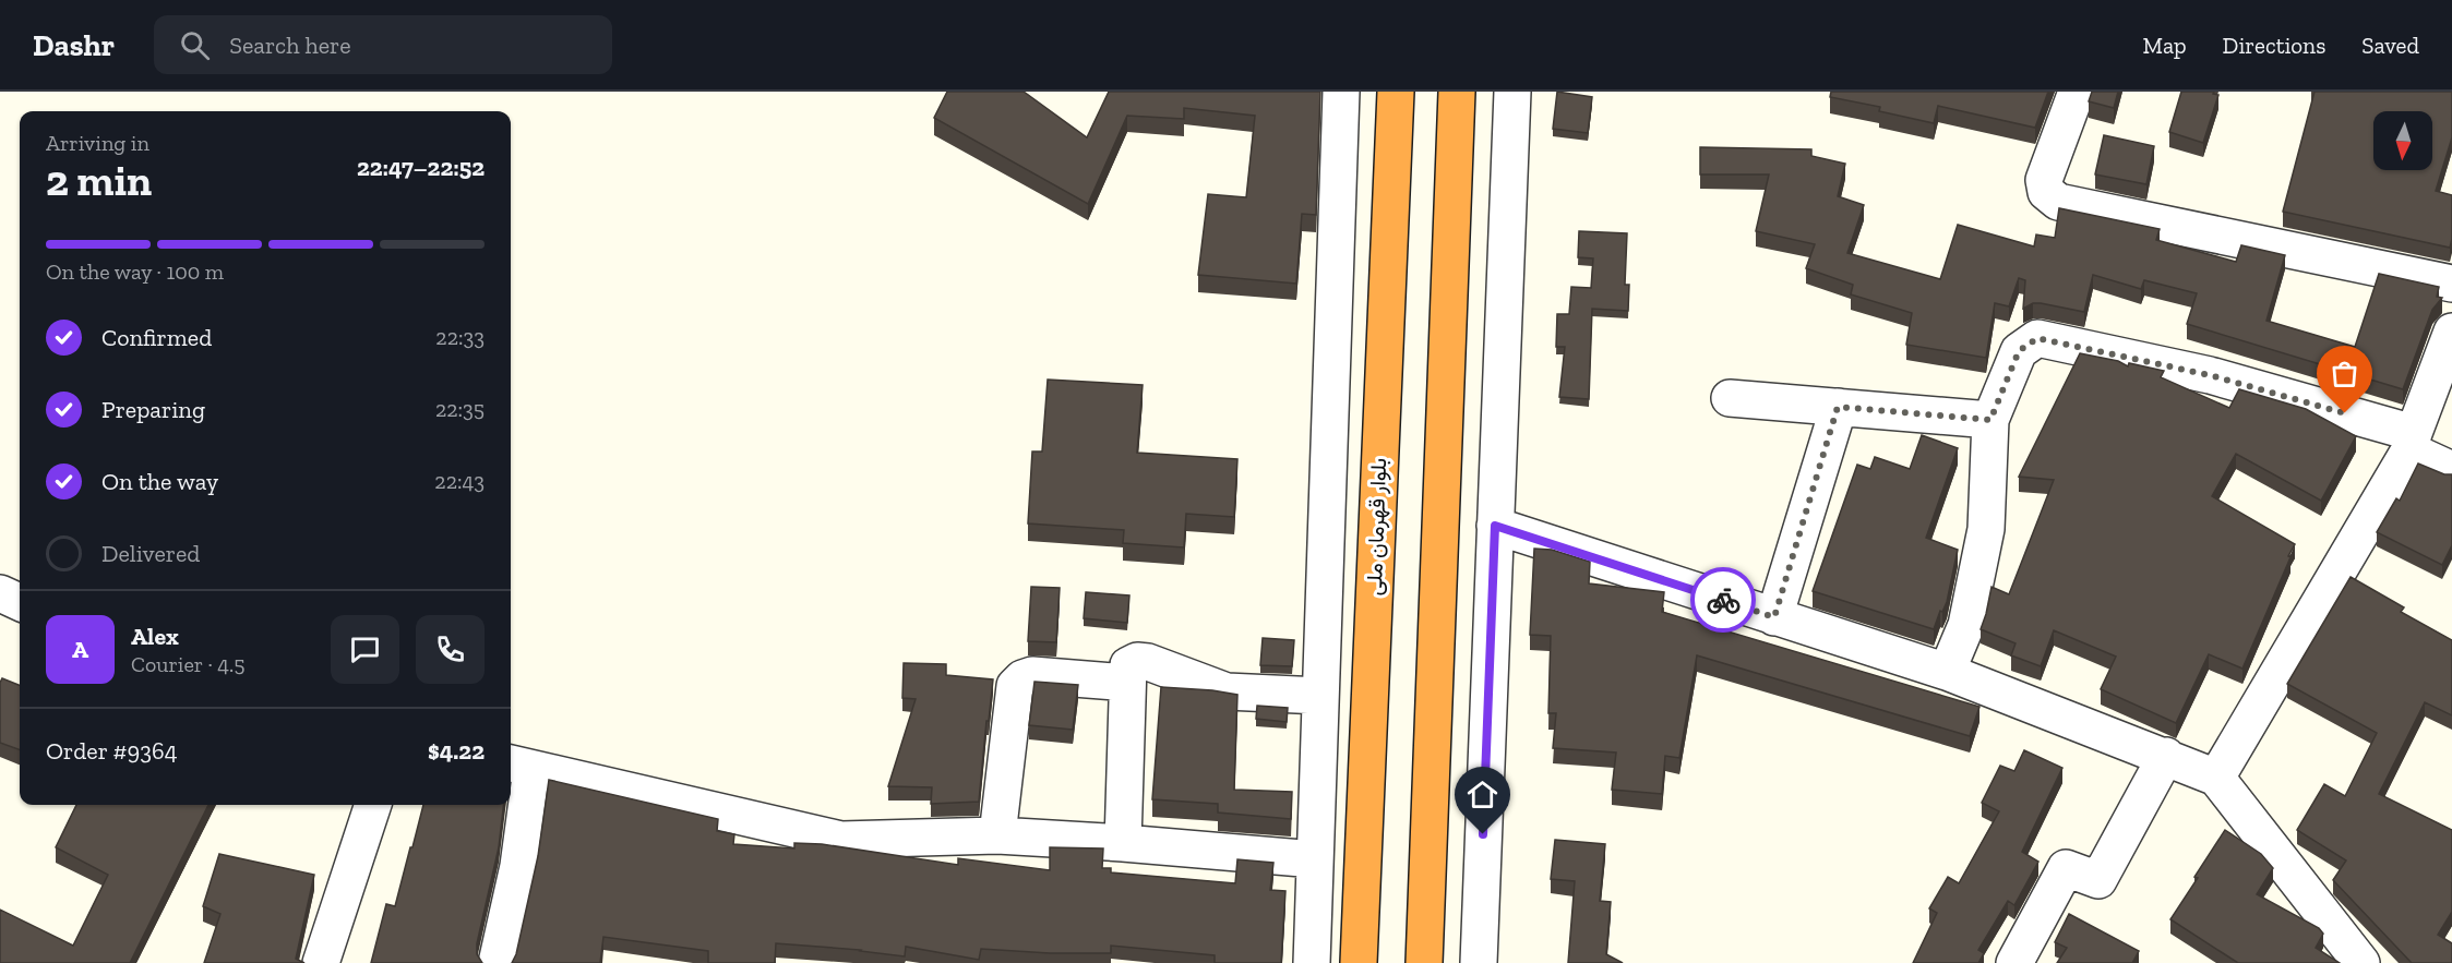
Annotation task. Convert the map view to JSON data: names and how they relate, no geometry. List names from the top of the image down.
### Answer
{
  "streets": {
    "highway": ["بلوار قهرمان ملی"]
  },
  "north": "bottom",
  "page": {
    "header": "Dashr",
    "search": "Search here",
    "nav": ["Map", "Directions", "Saved"],
    "heading": ["2 min", "Arriving in", "22:47–22:52"],
    "panel": [
      "Alex",
      "Courier · 4.5",
      "Order #9364",
      "$4.22"
    ],
    "bar": "On the way · 100 m",
    "list": [
      ["Confirmed", "22:33"],
      ["Preparing", "22:35"],
      ["On the way", "22:43"],
      "Delivered"
    ],
    "round": "A"
  }
}
